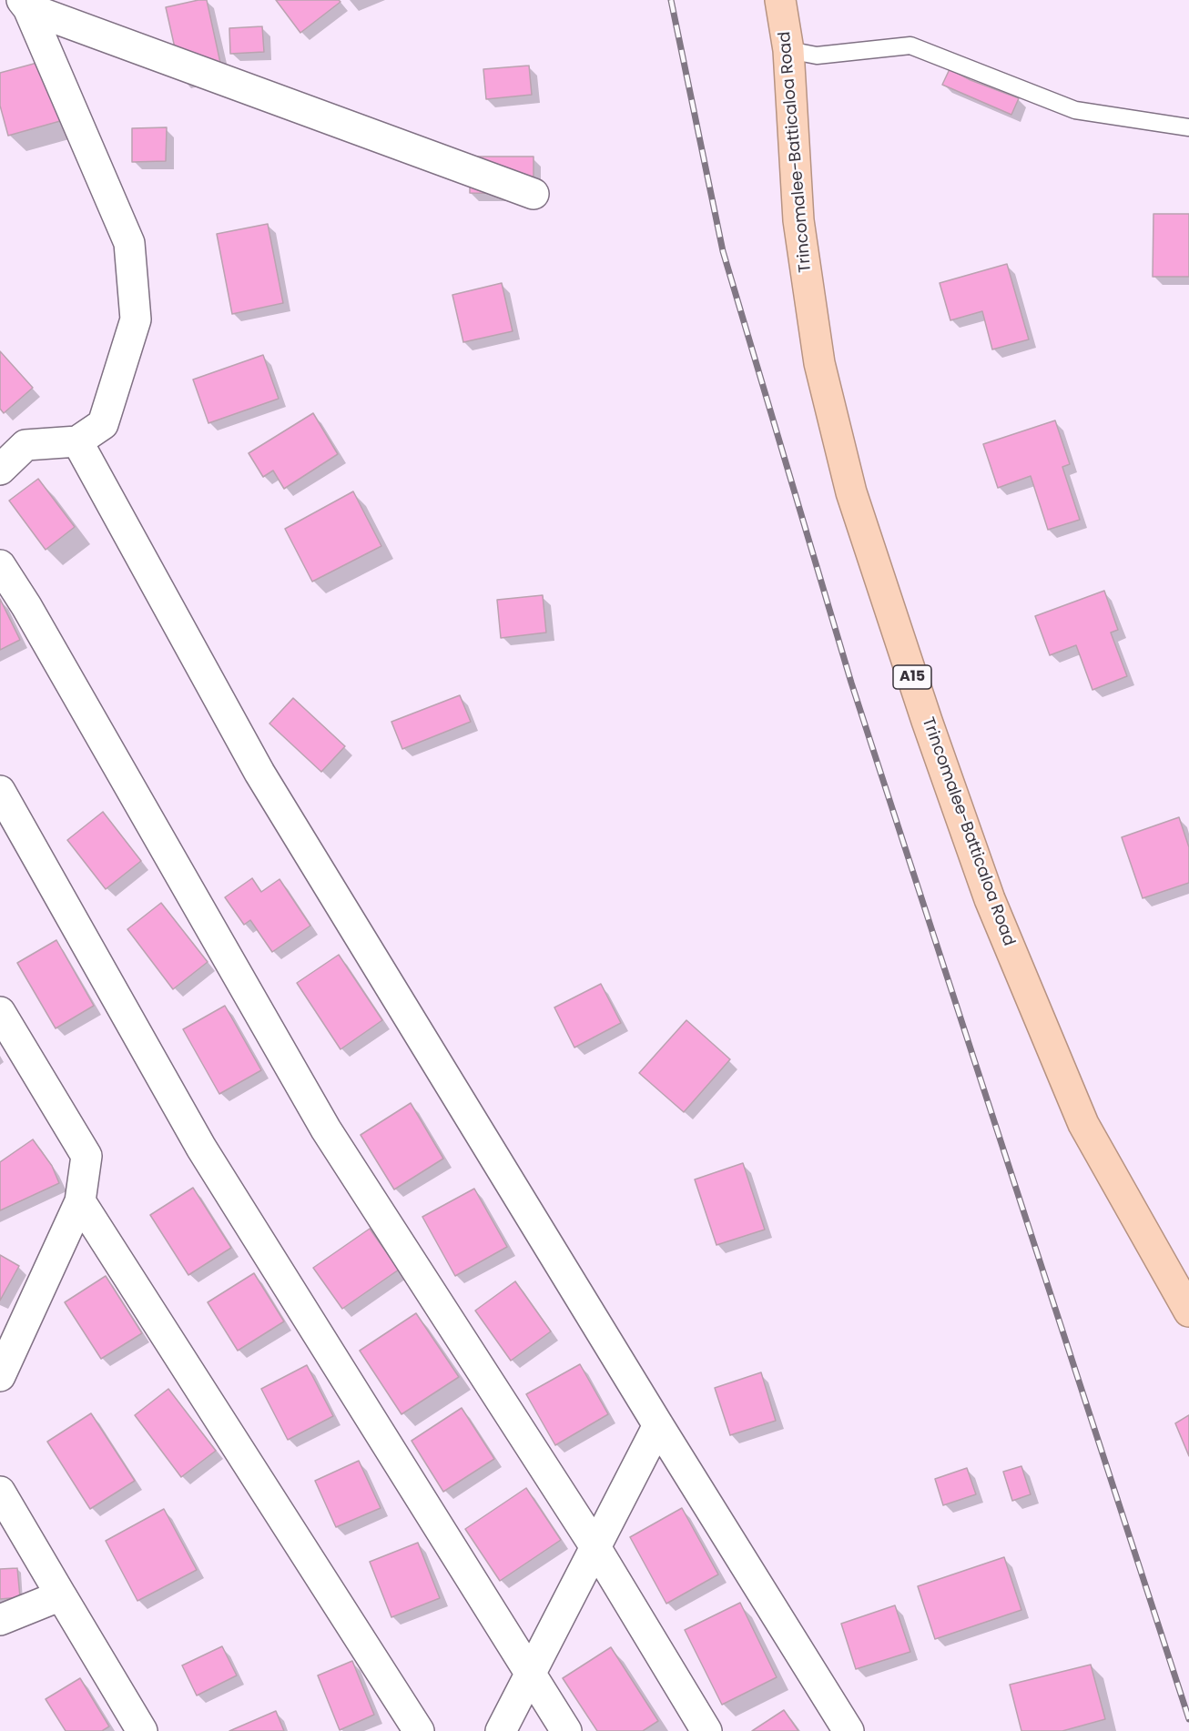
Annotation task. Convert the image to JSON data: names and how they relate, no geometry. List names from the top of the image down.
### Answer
{
  "streets": {
    "highway": ["Trincomalee-Batticaloa Road", "A15"]
  }
}
